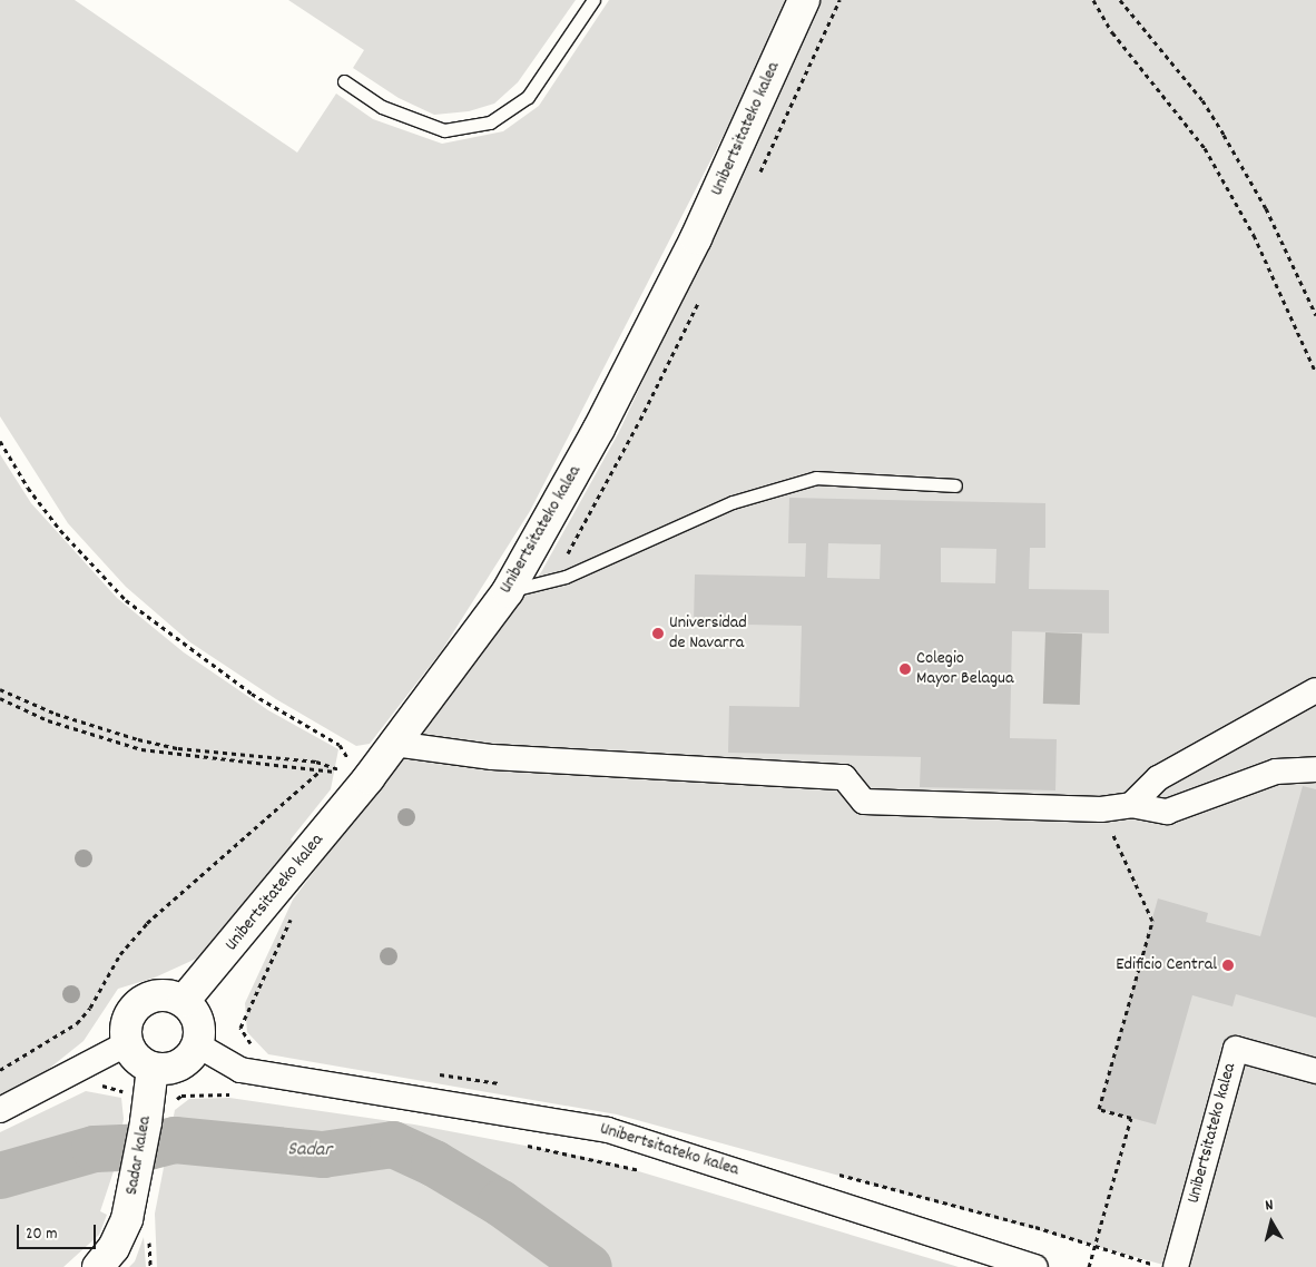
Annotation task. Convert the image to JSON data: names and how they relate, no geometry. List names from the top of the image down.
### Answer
{
  "streets": {
    "main road": ["Unibertsitateko kalea", "Sadar kalea"]
  },
  "crossings": [
    ["Unibertsitateko kalea", "Sadar kalea"]
  ],
  "water": ["Sadar"],
  "places": ["Universidad de Navarra", "Colegio Mayor Belagua", "Edificio Central"],
  "scale_bar": "20 m",
  "north": "top"
}
